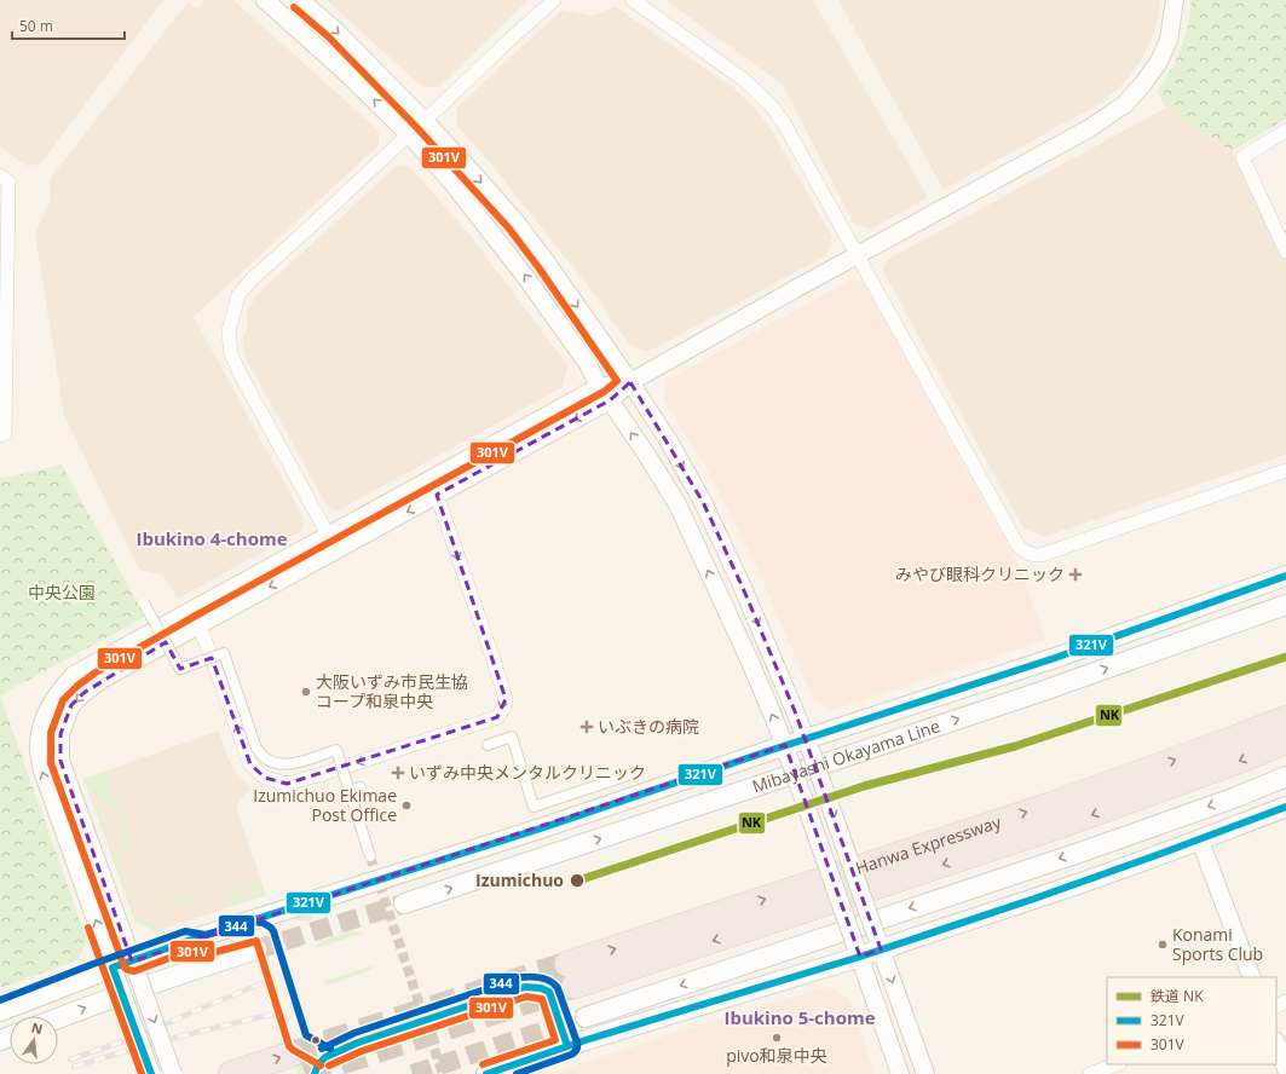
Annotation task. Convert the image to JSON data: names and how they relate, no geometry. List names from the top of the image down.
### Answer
{
  "streets": {
    "highway": ["Hanwa Expressway"],
    "main road": ["Mibayashi Okayama Line"]
  },
  "districts": ["Ibukino 4-chome", "Ibukino 5-chome"],
  "parks": ["中央公園"],
  "places": {
    "health": ["みやび眼科クリニック", "いぶきの病院", "いずみ中央メンタルクリニック"],
    "other": [
      "大阪いずみ市民生協 コープ和泉中央",
      "Izumichuo Ekimae Post Office",
      "Izumichuo",
      "Konami Sports Club",
      "pivo和泉中央"
    ]
  },
  "lines": [
    "transit line 301V",
    "transit line 321V",
    "rail line NK",
    "transit line 344"
  ],
  "legend": ["鉄道 NK", "321V", "301V"],
  "scale_bar": "50 m",
  "north": "top"
}
